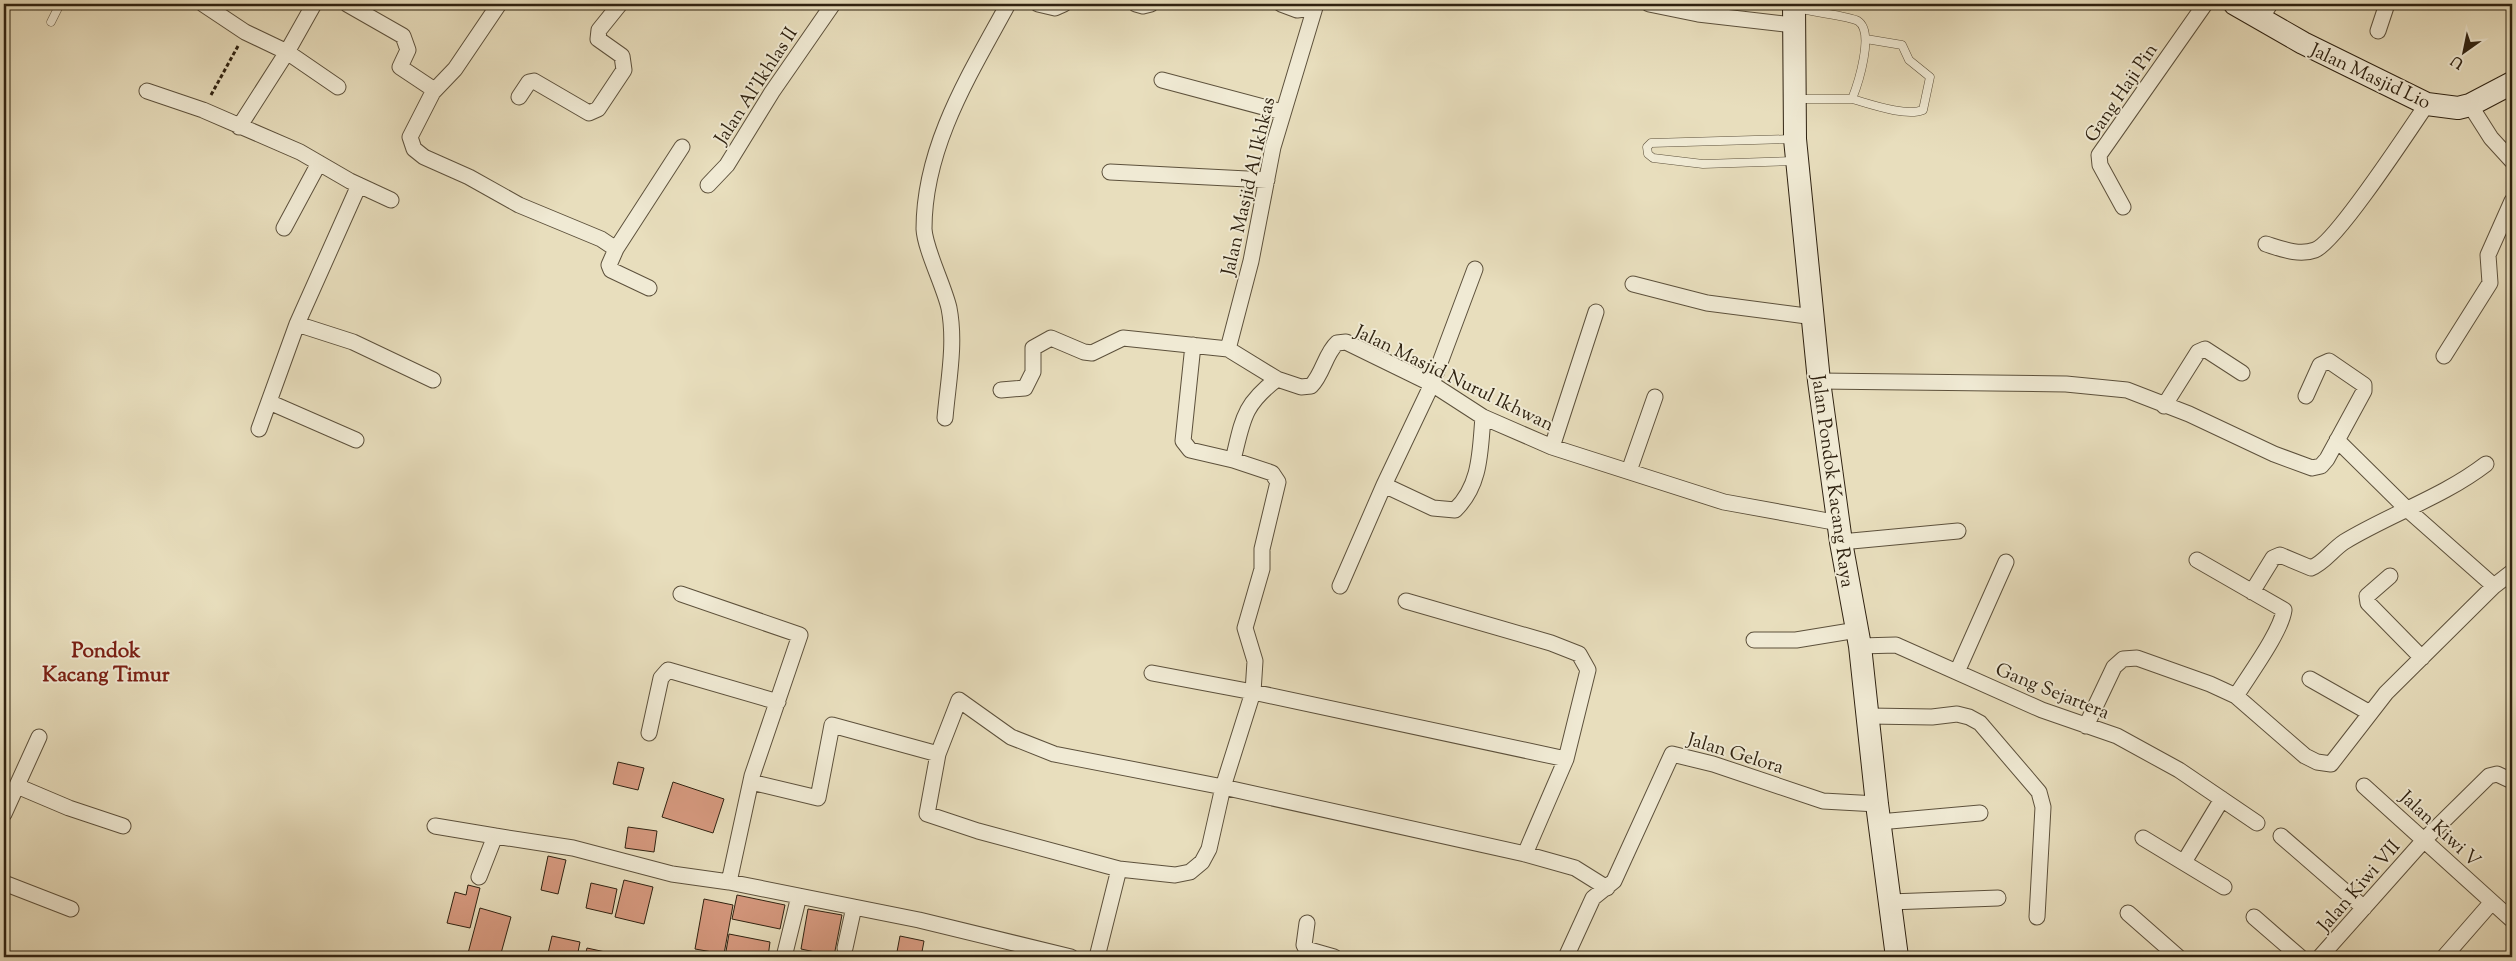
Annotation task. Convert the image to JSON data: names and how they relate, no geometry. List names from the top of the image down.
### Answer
{
  "streets": {
    "main road": ["Jalan Masjid Lio", "Jalan Pondok Kacang Raya"],
    "street": [
      "Jalan Al'Ikhlas II",
      "Gang Haji Pin",
      "Jalan Masjid Al Ikhkas",
      "Jalan Masjid Nurul Ikhwan",
      "Gang Sejartera",
      "Jalan Gelora",
      "Jalan Kiwi V",
      "Jalan Kiwi VII"
    ]
  },
  "crossings": [
    ["Jalan Masjid Al Ikhkas", "Jalan Masjid Nurul Ikhwan"],
    ["Jalan Masjid Nurul Ikhwan", "Jalan Pondok Kacang Raya"],
    ["Jalan Pondok Kacang Raya", "Gang Sejartera"],
    ["Jalan Pondok Kacang Raya", "Jalan Gelora"],
    ["Jalan Kiwi V", "Jalan Kiwi VII"]
  ],
  "districts": ["Pondok Kacang Timur"],
  "north": "bottom left"
}
